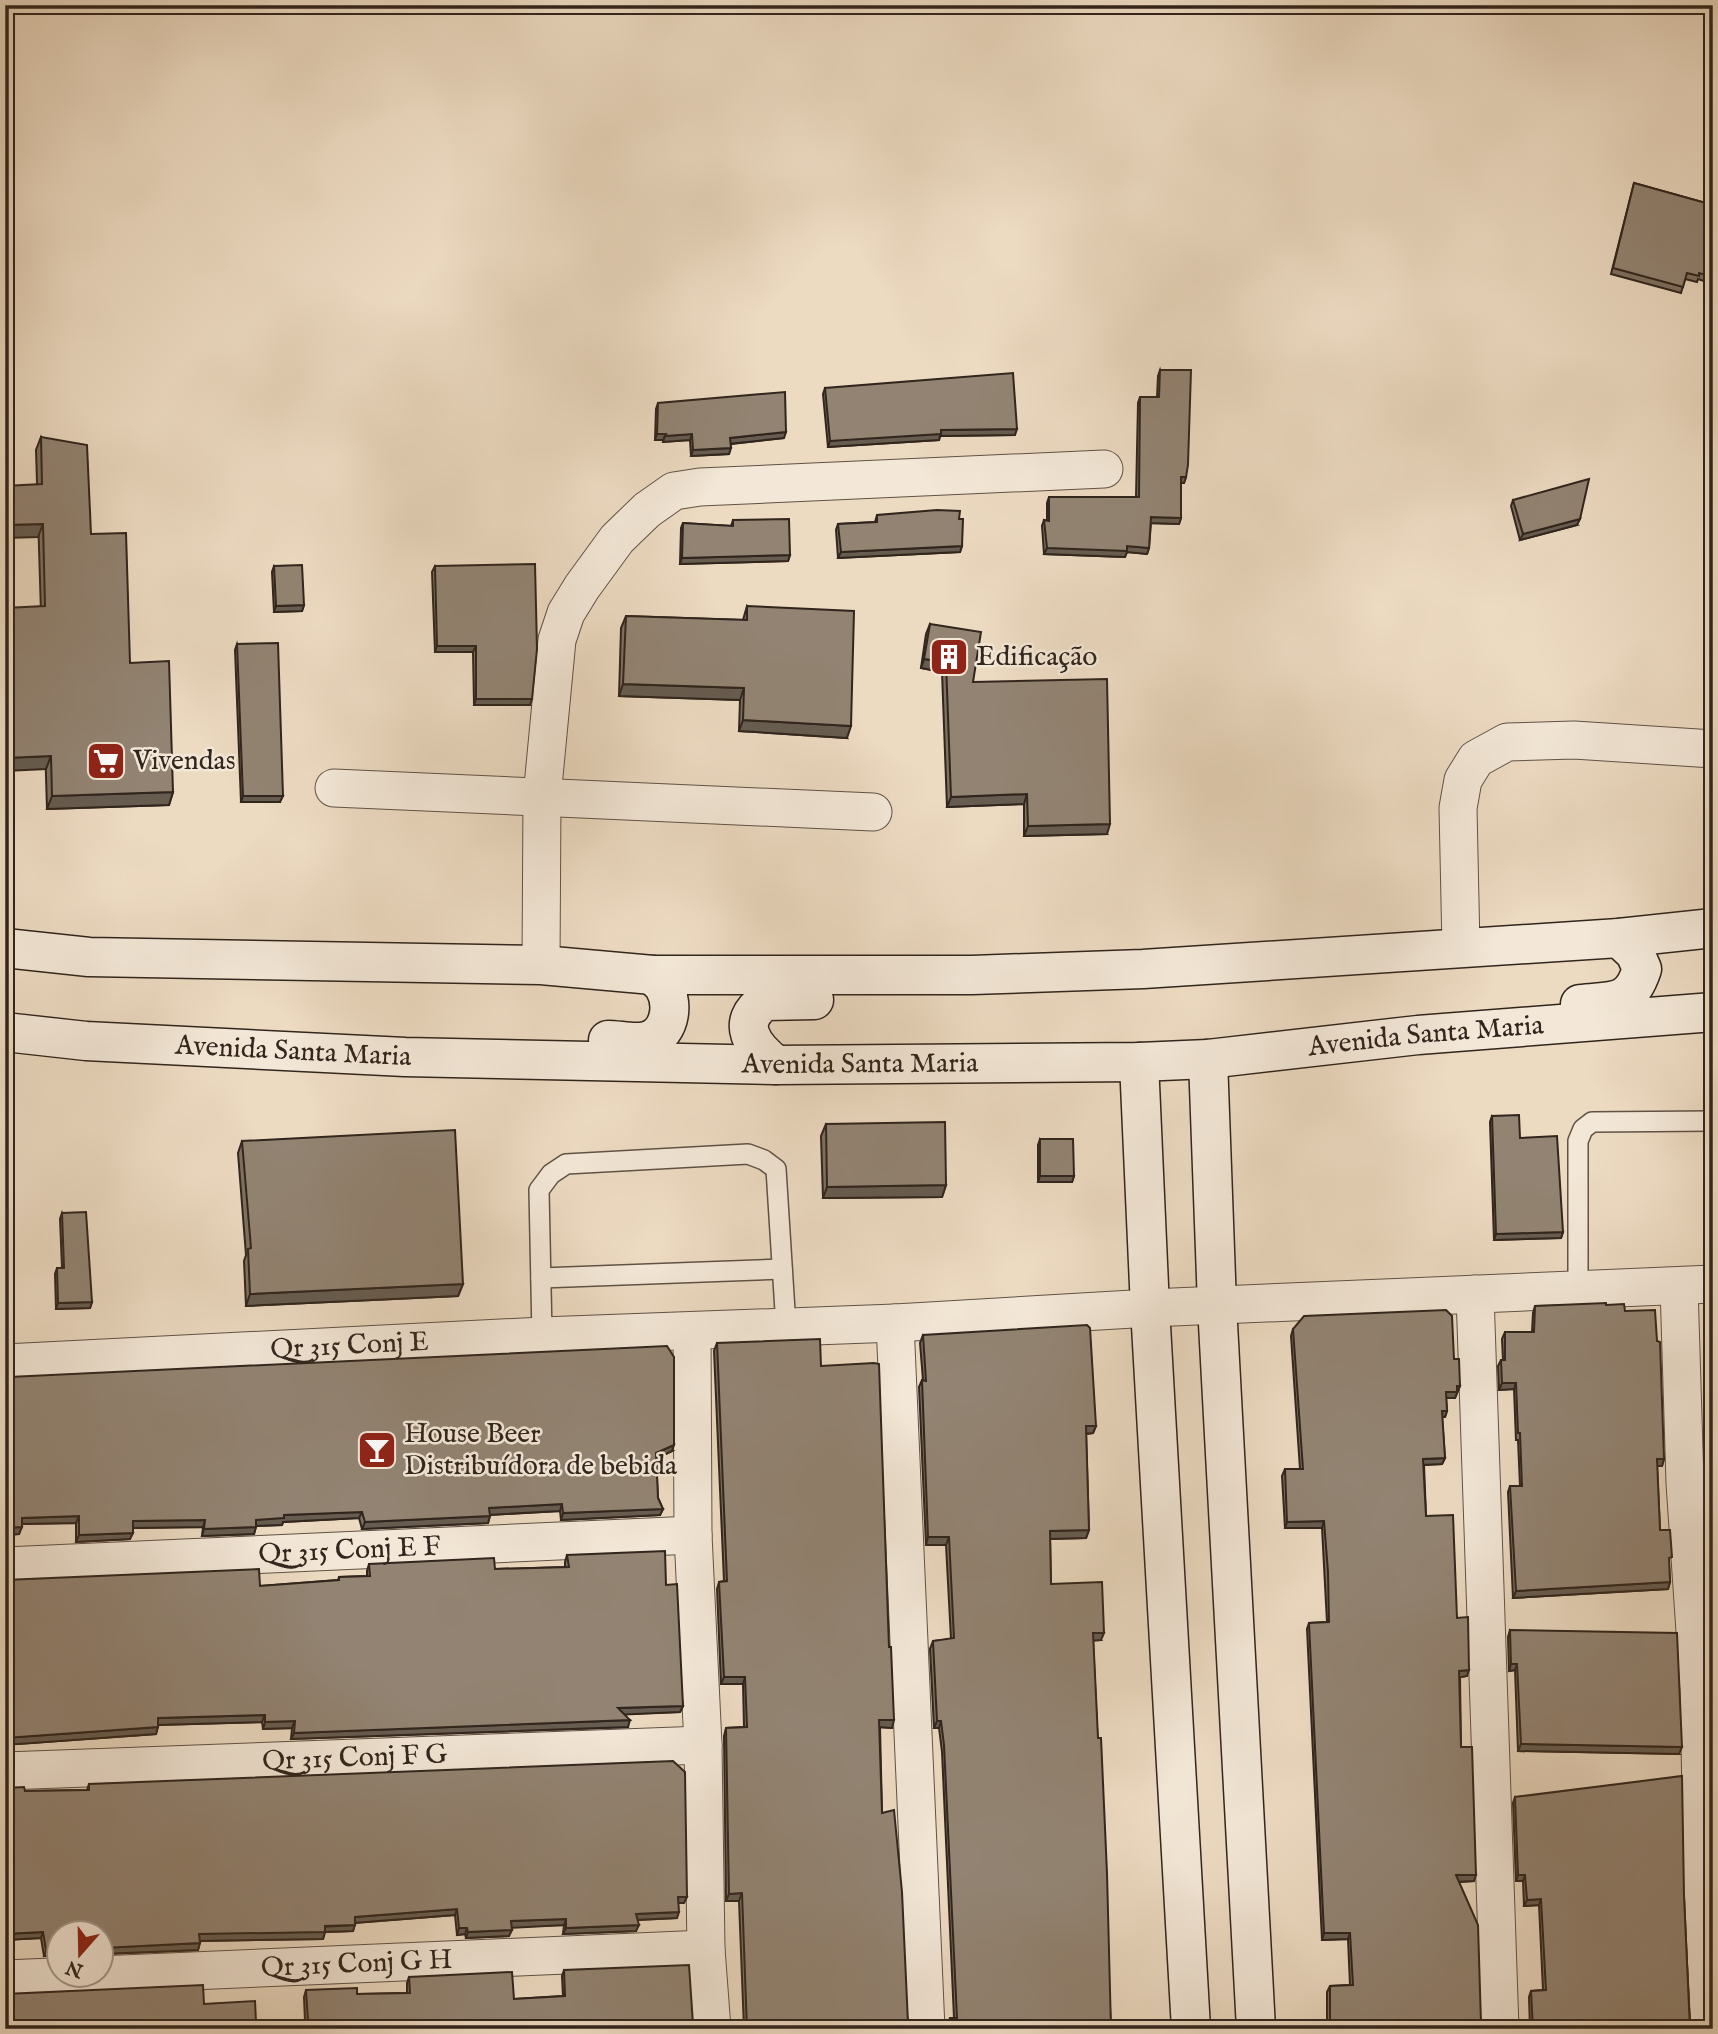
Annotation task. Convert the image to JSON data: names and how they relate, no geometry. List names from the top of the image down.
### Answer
{
  "streets": {
    "main road": ["Avenida Santa Maria"],
    "street": [
      "Qr 315 Conj E",
      "Qr 315 Conj E F",
      "Qr 315 Conj F G",
      "Qr 315 Conj G H"
    ]
  },
  "places": {
    "building": ["Edificação"],
    "supermarket": ["Vivendas"],
    "bar": ["House Beer Distribuídora de bebida"]
  },
  "north": "bottom"
}
